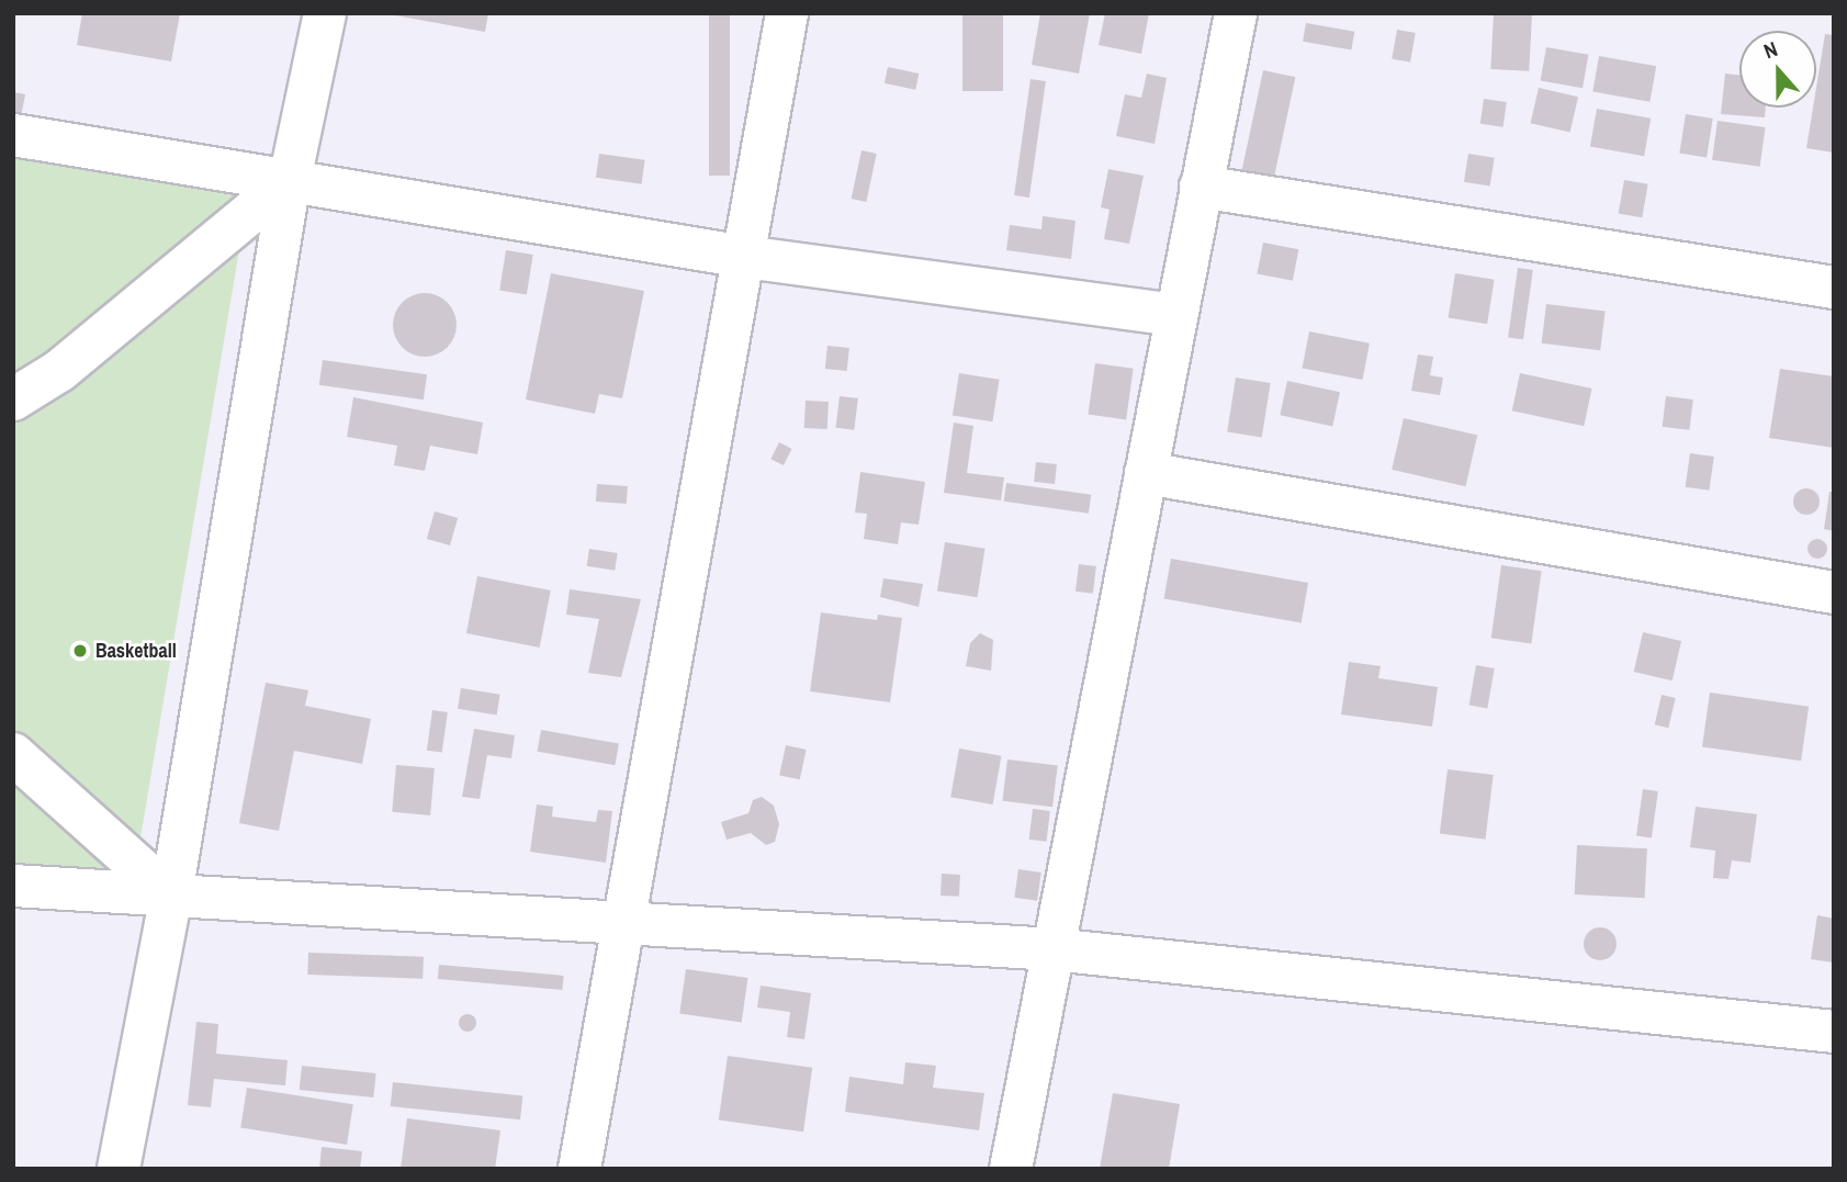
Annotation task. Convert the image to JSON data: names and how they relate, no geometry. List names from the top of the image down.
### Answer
{
  "places": ["Basketball"],
  "north": "top"
}
